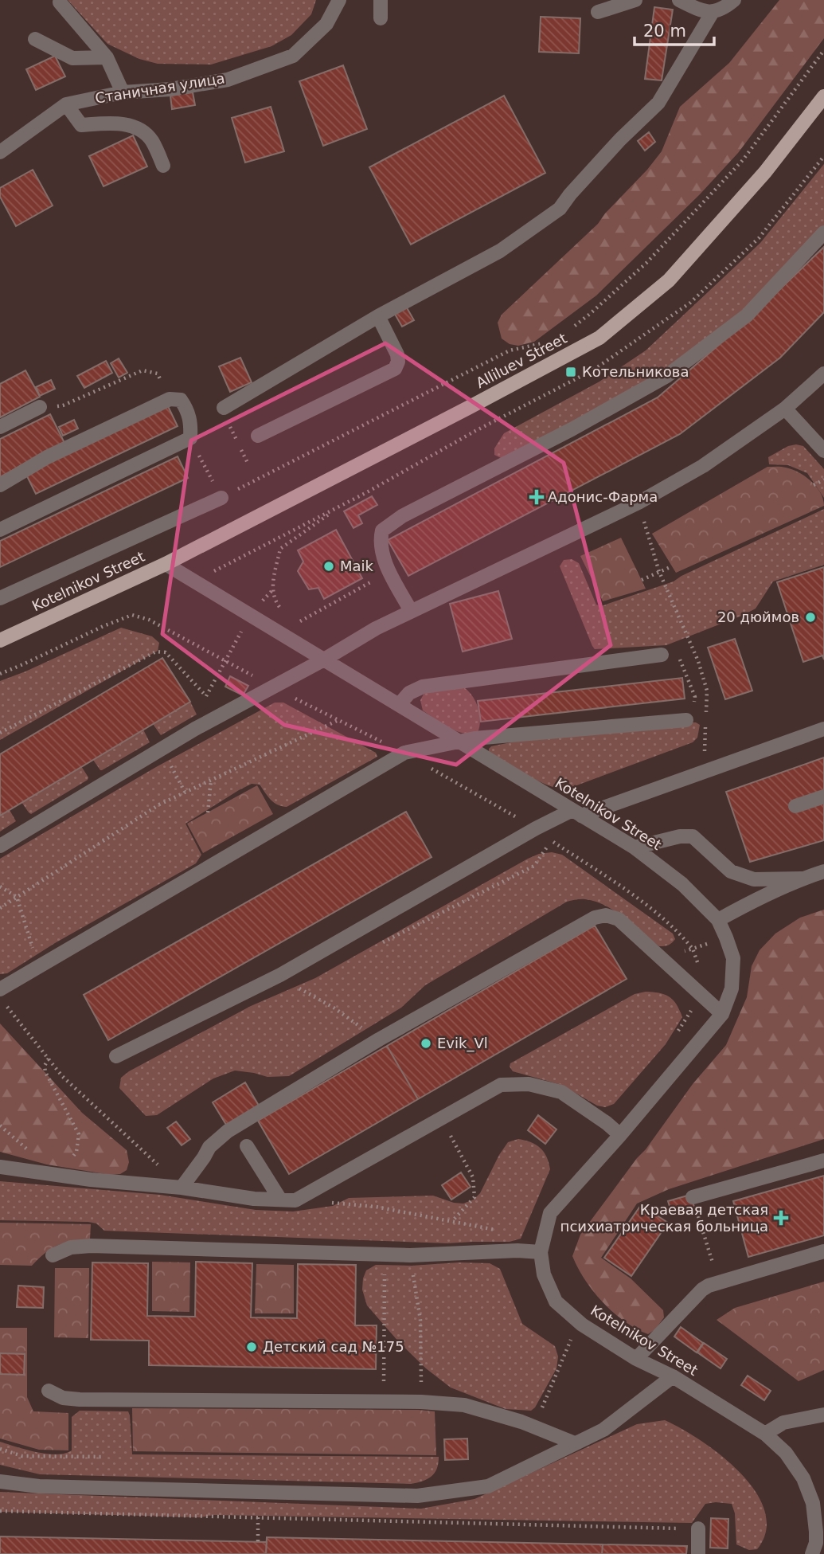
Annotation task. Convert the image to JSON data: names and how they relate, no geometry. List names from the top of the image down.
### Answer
{
  "streets": {
    "main road": ["Alliluev Street", "Kotelnikov Street"],
    "street": ["Станичная улица"]
  },
  "crossings": [
    ["Alliluev Street", "Kotelnikov Street"]
  ],
  "places": {
    "transit": ["Котельникова"],
    "health": ["Адонис-Фарма", "Краевая детская психиатрическая больница"],
    "other": [
      "Maik",
      "20 дюймов",
      "Evik_Vl",
      "Детский сад №175"
    ]
  },
  "scale_bar": "20 m"
}
